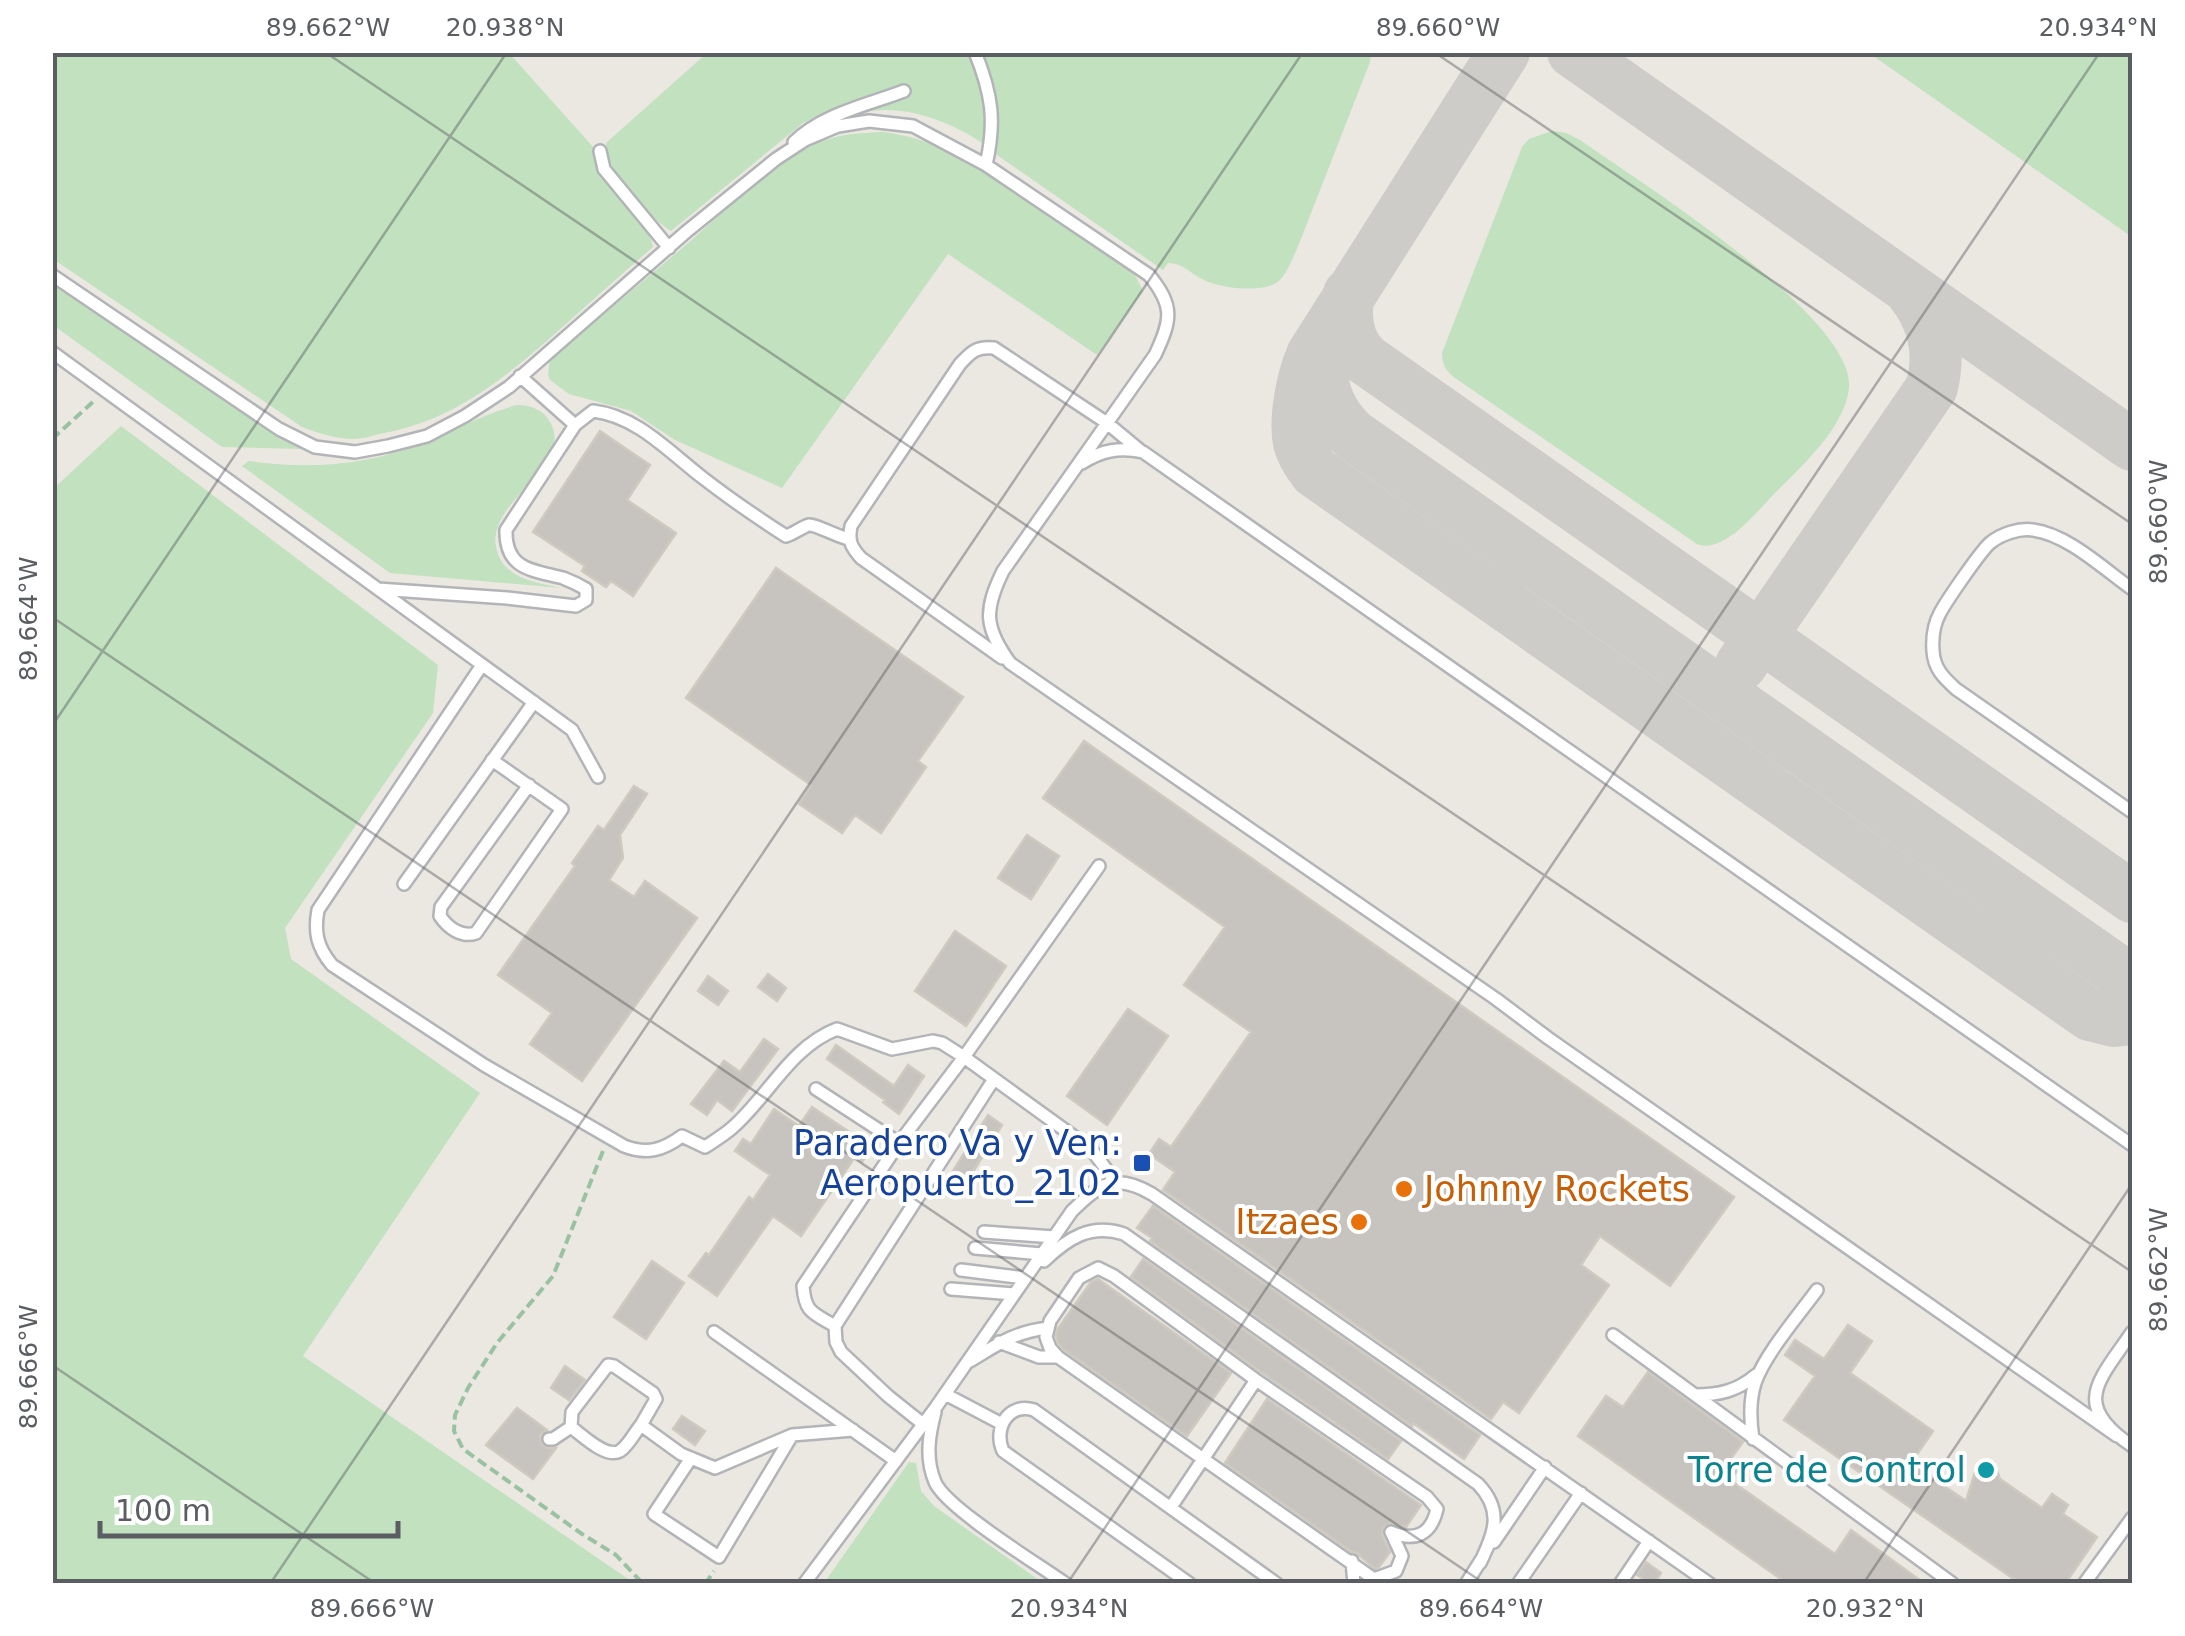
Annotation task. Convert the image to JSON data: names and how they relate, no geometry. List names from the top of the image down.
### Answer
{
  "places": {
    "transit": ["Paradero Va y Ven: Aeropuerto_2102"],
    "other": ["Johnny Rockets", "Itzaes", "Torre de Control"]
  },
  "scale_bar": "100 m",
  "coordinates": [
    "89.662°W",
    "20.938°N",
    "89.660°W",
    "20.934°N",
    "89.664°W",
    "89.666°W",
    "20.932°N"
  ]
}
